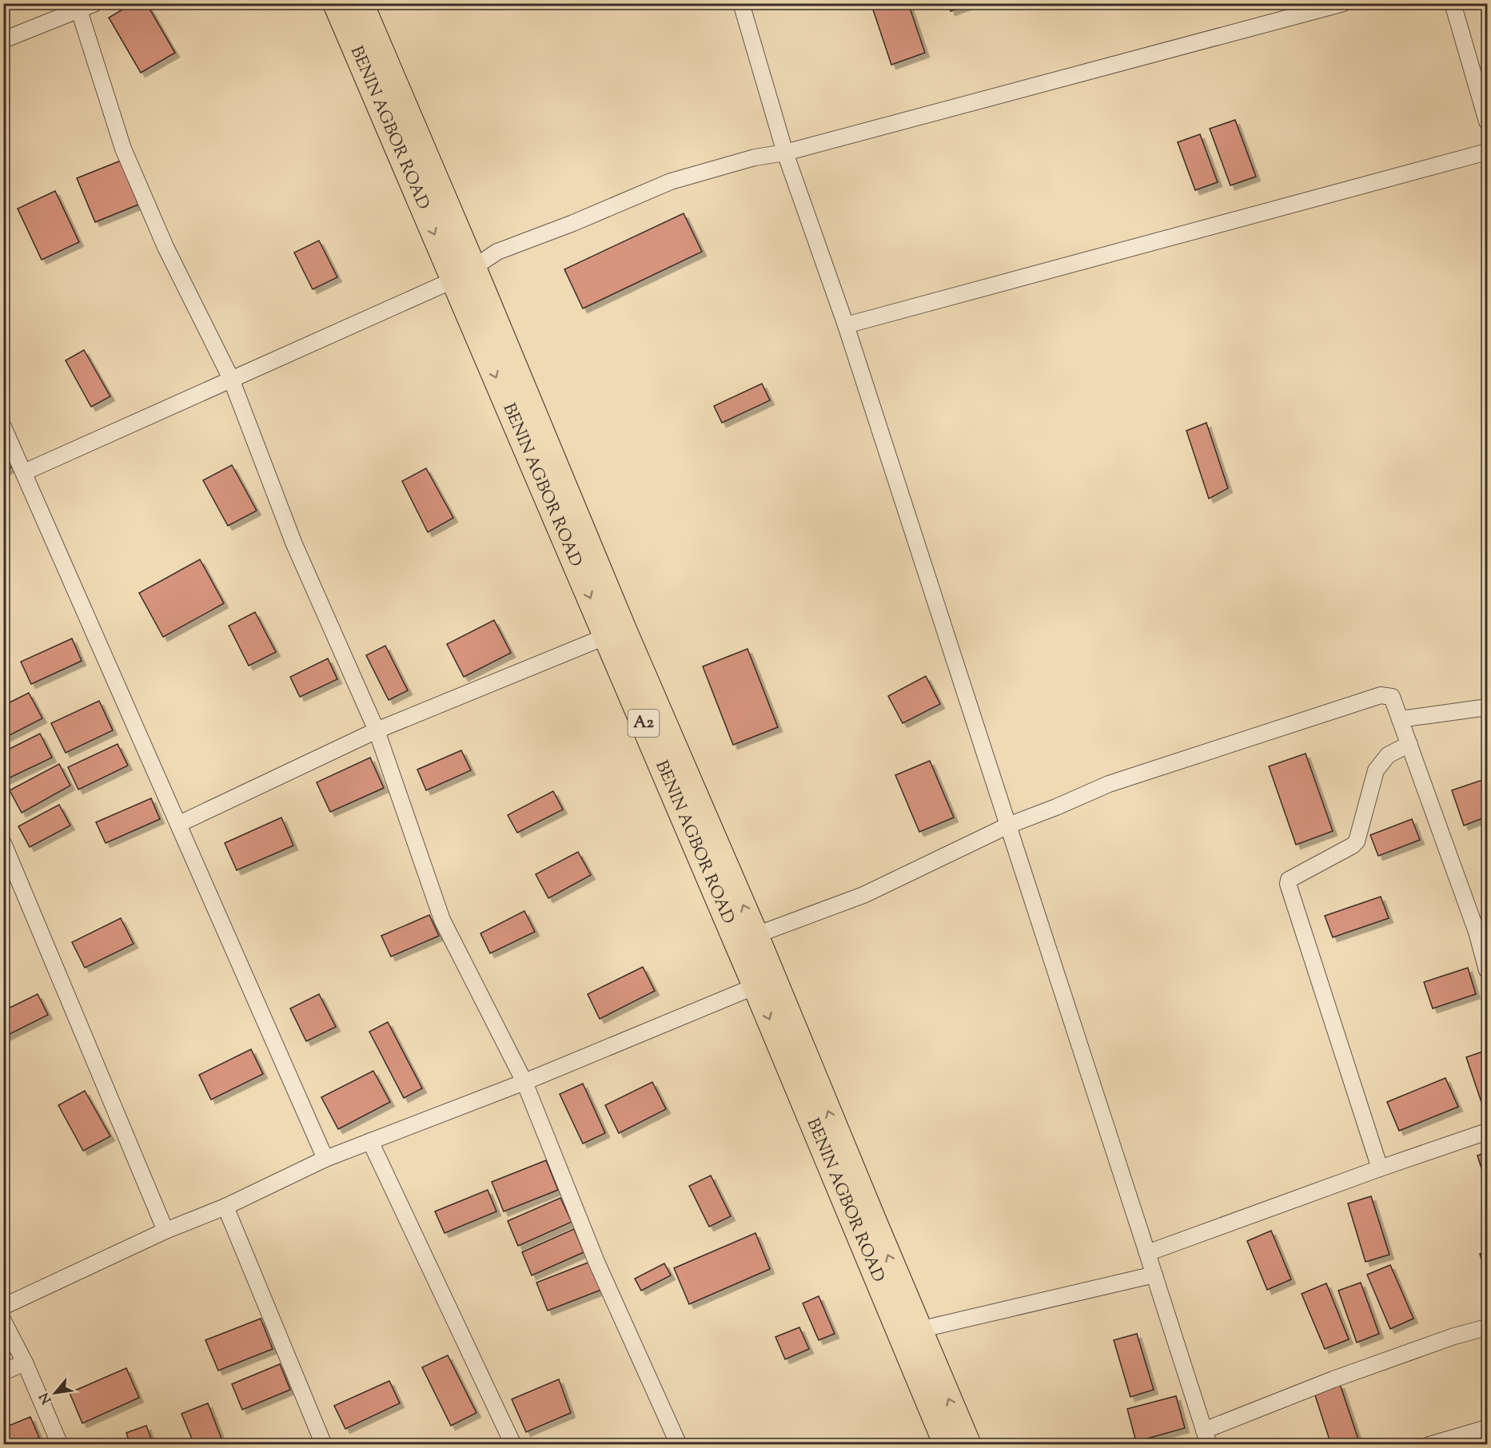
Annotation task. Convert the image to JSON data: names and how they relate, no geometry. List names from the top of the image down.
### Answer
{
  "streets": {
    "highway": ["BENIN AGBOR ROAD", "A2"]
  },
  "north": "bottom left"
}
